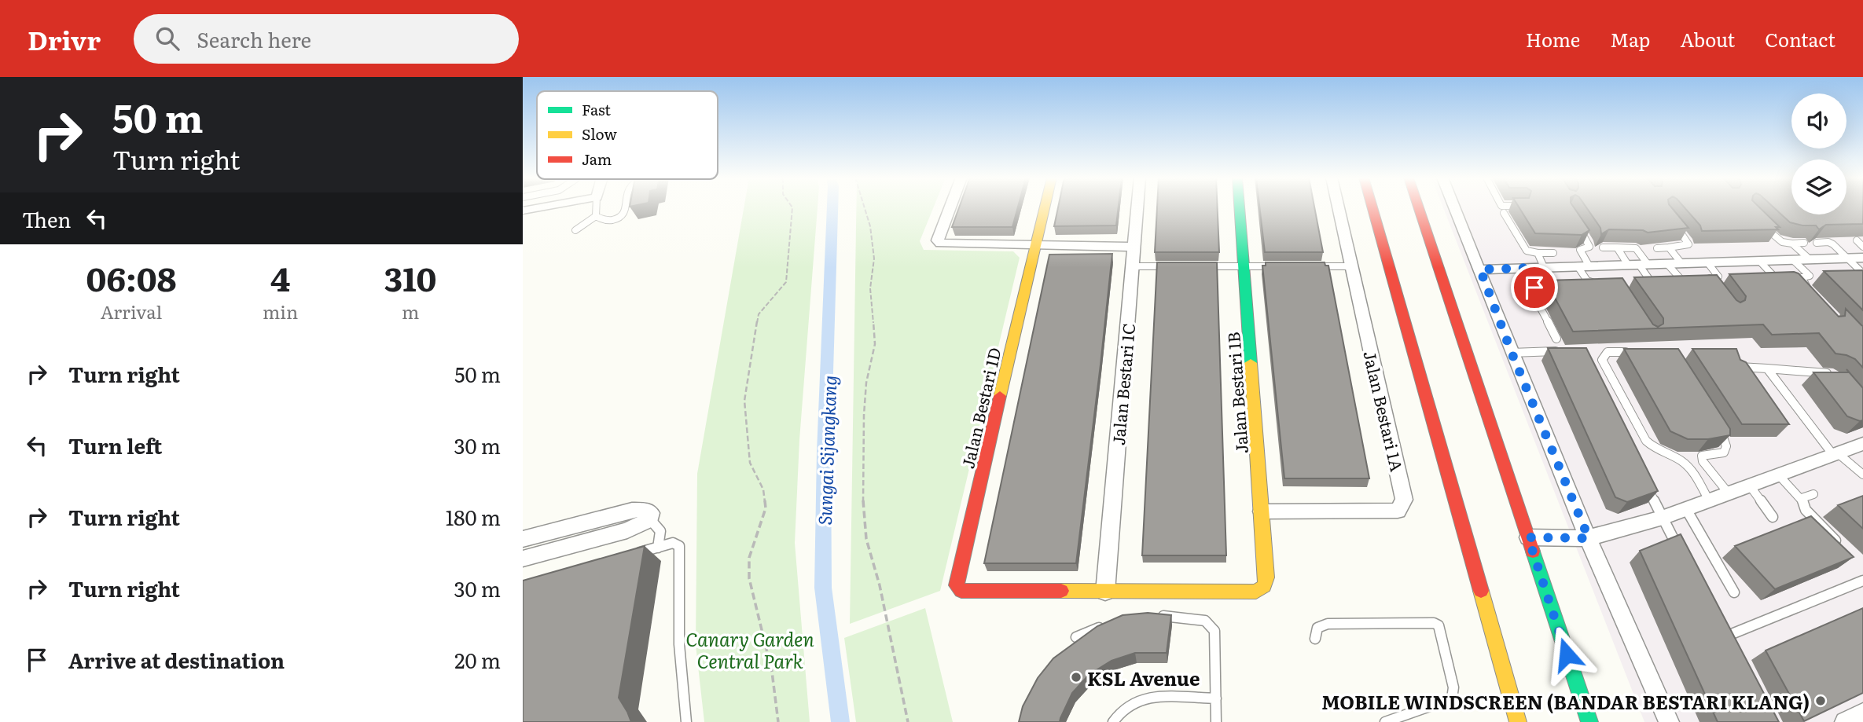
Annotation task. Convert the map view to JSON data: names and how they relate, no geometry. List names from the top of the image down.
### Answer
{
  "streets": {
    "street": [
      "Jalan Bestari 1C",
      "Jalan Bestari 1B",
      "Jalan Bestari 1D",
      "Jalan Bestari 1A"
    ]
  },
  "crossings": [
    ["Jalan Bestari 1C", "Jalan Bestari 1B"],
    ["Jalan Bestari 1C", "Jalan Bestari 1D"],
    ["Jalan Bestari 1B", "Jalan Bestari 1D"],
    ["Jalan Bestari 1B", "Jalan Bestari 1A"]
  ],
  "water": ["Sungai Sijangkang"],
  "parks": ["Canary Garden Central Park"],
  "places": ["KSL Avenue", "MOBILE WINDSCREEN (BANDAR BESTARI KLANG)"],
  "legend": ["Fast", "Slow", "Jam"],
  "page": {
    "header": "Drivr",
    "search": "Search here",
    "nav": [
      "Home",
      "Map",
      "About",
      "Contact"
    ],
    "turn": ["50 m", "Turn right"],
    "then": "Then",
    "eta": [
      "06:08",
      "Arrival",
      "4",
      "min",
      "310",
      "m"
    ],
    "list": [
      {
        "name": "Turn right",
        "value": "50 m"
      },
      {
        "name": "Turn left",
        "value": "30 m"
      },
      {
        "name": "Turn right",
        "value": "180 m"
      },
      {
        "name": "Turn right",
        "value": "30 m"
      },
      {
        "name": "Arrive at destination",
        "value": "20 m"
      }
    ]
  }
}
